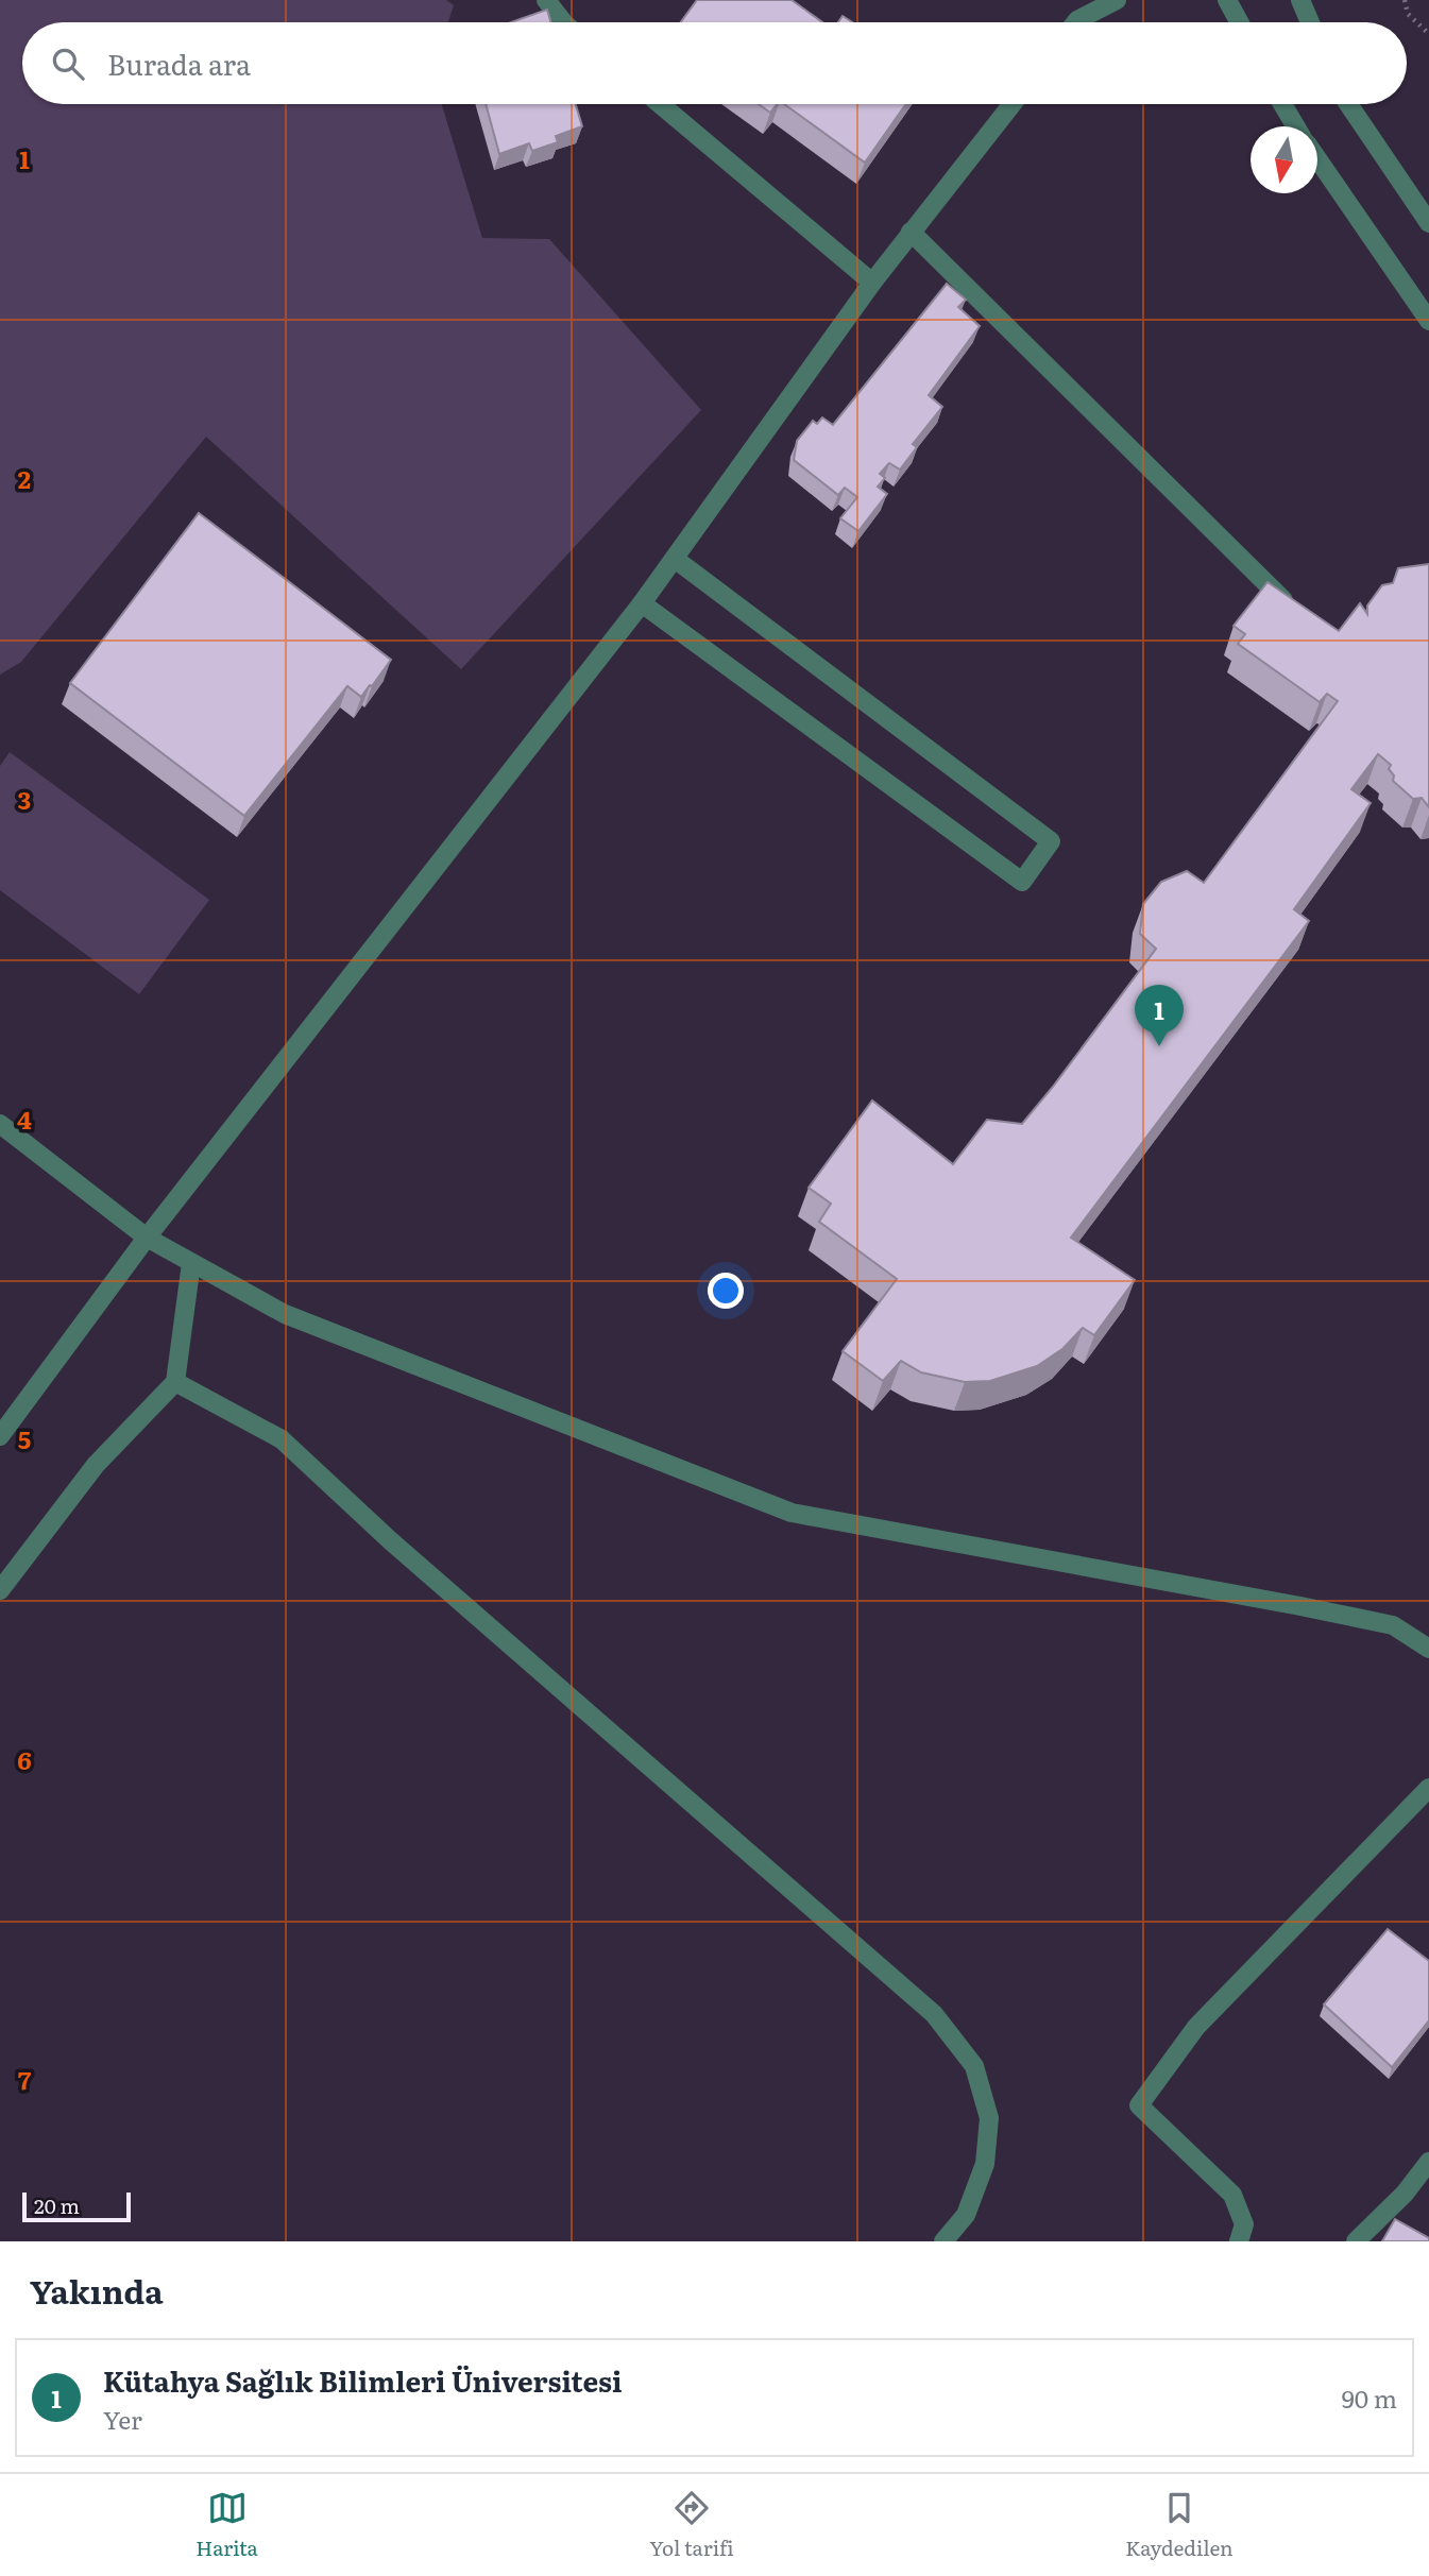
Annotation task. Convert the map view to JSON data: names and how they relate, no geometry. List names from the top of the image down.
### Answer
{
  "scale_bar": "20 m",
  "north": "bottom",
  "page": {
    "search": "Burada ara",
    "pins": "1",
    "scale": "20 m",
    "heading": "Yakında",
    "list": [
      {
        "mark": "1",
        "name": "Kütahya Sağlık Bilimleri Üniversitesi",
        "note": "Yer",
        "value": "90 m"
      }
    ],
    "nav": ["Harita", "Yol tarifi", "Kaydedilen"]
  },
  "grid": {
    "rows": [
      "1",
      "2",
      "3",
      "4",
      "5",
      "6",
      "7"
    ]
  }
}
